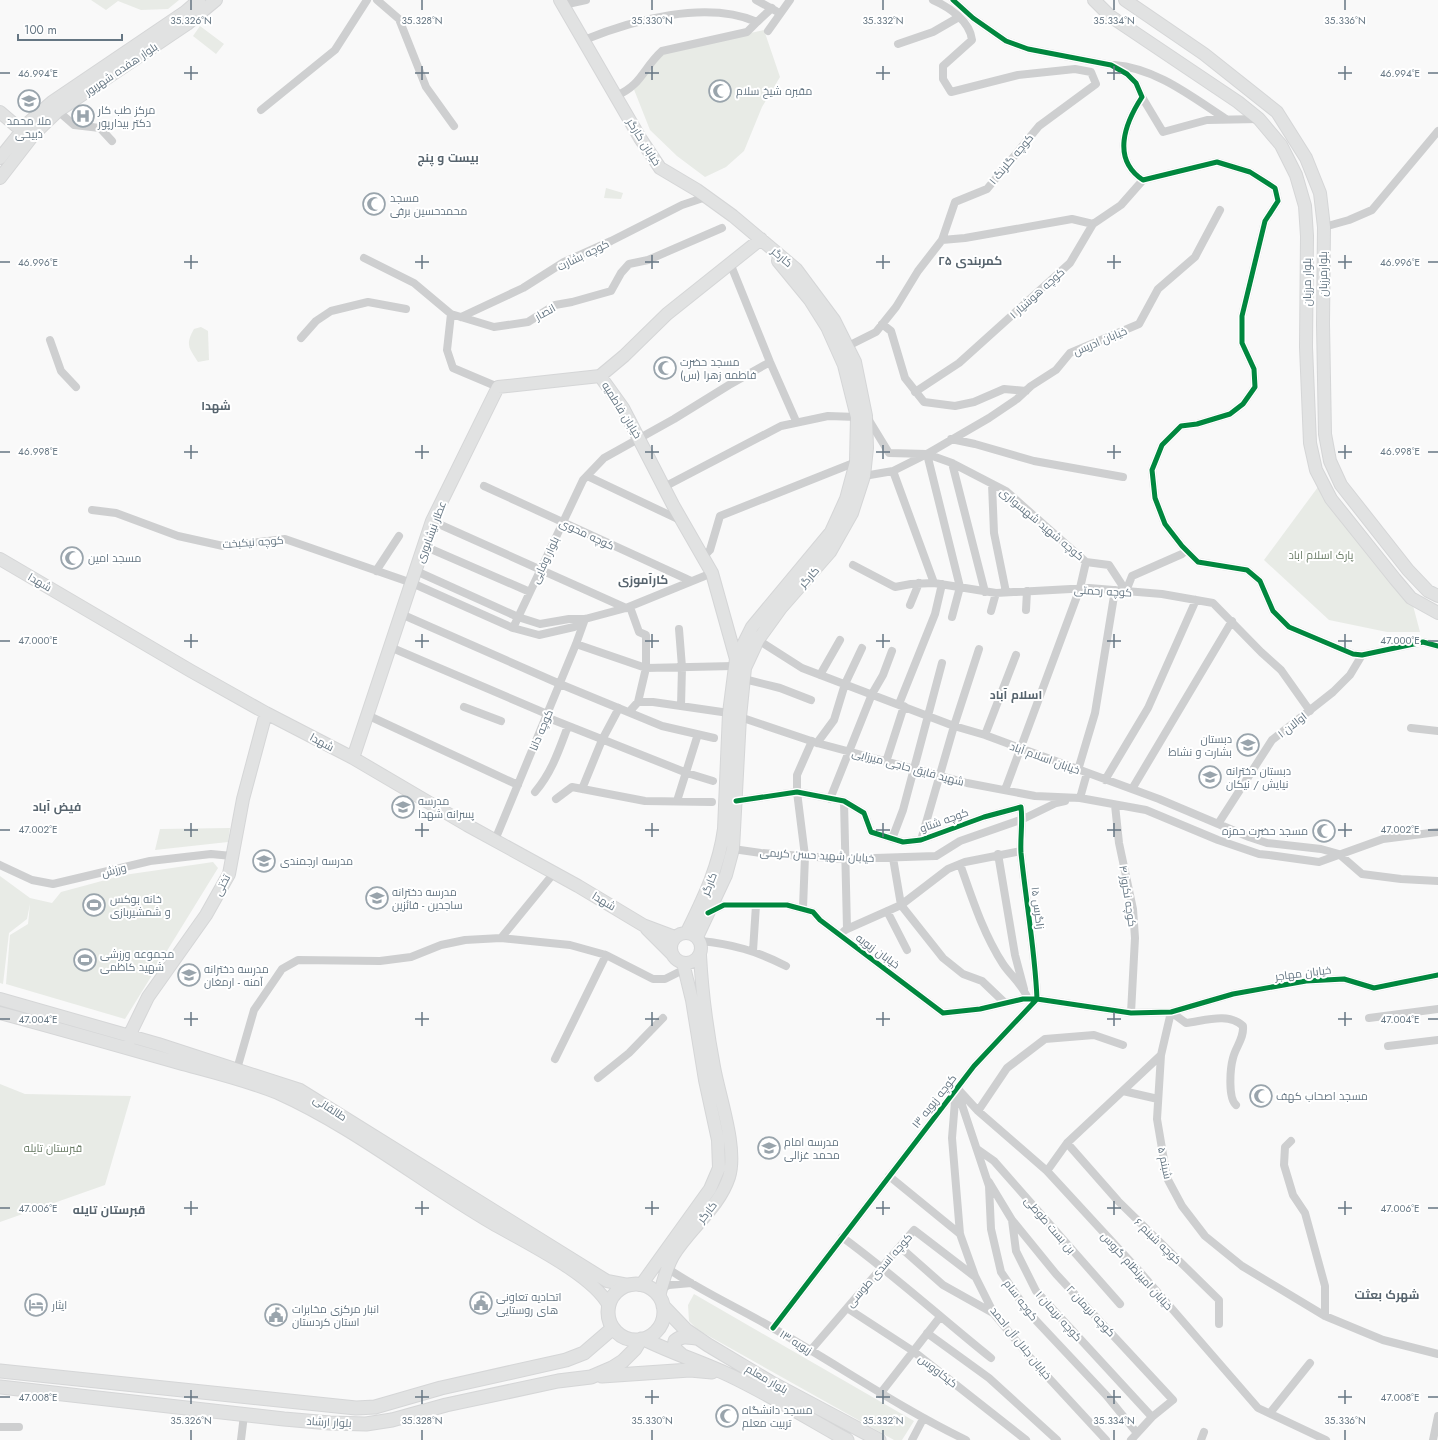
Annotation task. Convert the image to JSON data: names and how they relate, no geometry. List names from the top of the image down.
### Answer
{
  "streets": {
    "main road": [
      "بلوار هفده شهریور",
      "خیابان کارگر",
      "کارگر",
      "بلوارمرزبان",
      "بلوار مرزبان",
      "خیابان فاطمیه",
      "عطار نیشابوری",
      "شهدا",
      "تختی",
      "طالقانی",
      "بلوار معلم",
      "بلوار ارشاد"
    ],
    "street": [
      "کوچه گلرنگ ۱",
      "کوچه بشارت",
      "کوچه هوشیار ۱",
      "انصار",
      "خیابان ادریس",
      "کوچه شهید شهسواری",
      "کوچه محوی",
      "کوچه نیکبخت",
      "بلوار وفایی",
      "کوچه رحمتی",
      "اوالان ۱",
      "کوچه دانا",
      "خیابان اسلام آباد",
      "شهید فایق حاجی میرزایی",
      "کوچه شتاو",
      "خیابان شهید حسن کریمی",
      "ورزش",
      "کوچه نکروز ۴",
      "زاگرس ۱۵",
      "خیابان زیویه",
      "خیابان مهاجر",
      "کوچه زیویه ۱۳",
      "شبنم ۵",
      "بن بست طوطی",
      "کوچه شبنم ۶",
      "کوچه اسدی طوسی",
      "خیابان امیرنظام گروس",
      "کوچه سام",
      "کوچه نریمان ۲",
      "کوچه نریمان ۱",
      "زیویه ۱۳",
      "خیابان جلال آل احمد",
      "کیکاووس"
    ]
  },
  "crossings": [
    ["خیابان کارگر", "کوچه بشارت"],
    ["خیابان کارگر", "کارگر"],
    ["خیابان کارگر", "خیابان فاطمیه"],
    ["کوچه گلرنگ ۱", "کارگر"],
    ["کوچه بشارت", "انصار"],
    ["کارگر", "خیابان فاطمیه"],
    ["کارگر", "کوچه شهید شهسواری"],
    ["کارگر", "خیابان اسلام آباد"],
    ["کارگر", "شهید فایق حاجی میرزایی"],
    ["کارگر", "کوچه شتاو"],
    ["کارگر", "خیابان شهید حسن کریمی"],
    ["کارگر", "خیابان زیویه"],
    ["کارگر", "طالقانی"],
    ["کارگر", "زیویه ۱۳"],
    ["کارگر", "بلوار معلم"],
    ["کارگر", "بلوار ارشاد"],
    ["خیابان ادریس", "کوچه شهید شهسواری"],
    ["خیابان فاطمیه", "بلوار وفایی"],
    ["کوچه شهید شهسواری", "کوچه رحمتی"],
    ["عطار نیشابوری", "کوچه نیکبخت"],
    ["عطار نیشابوری", "شهدا"],
    ["کوچه محوی", "بلوار وفایی"],
    ["شهدا", "کوچه دانا"],
    ["شهدا", "تختی"],
    ["کوچه رحمتی", "اوالان ۱"],
    ["اوالان ۱", "خیابان اسلام آباد"],
    ["شهید فایق حاجی میرزایی", "خیابان شهید حسن کریمی"],
    ["کوچه شتاو", "خیابان شهید حسن کریمی"],
    ["کوچه شتاو", "زاگرس ۱۵"],
    ["خیابان شهید حسن کریمی", "زاگرس ۱۵"],
    ["ورزش", "تختی"],
    ["تختی", "طالقانی"],
    ["زاگرس ۱۵", "خیابان زیویه"],
    ["زاگرس ۱۵", "کوچه زیویه ۱۳"],
    ["خیابان زیویه", "کوچه زیویه ۱۳"],
    ["خیابان مهاجر", "شبنم ۵"],
    ["کوچه زیویه ۱۳", "خیابان امیرنظام گروس"],
    ["کوچه زیویه ۱۳", "کوچه سام"],
    ["کوچه زیویه ۱۳", "زیویه ۱۳"],
    ["کوچه زیویه ۱۳", "خیابان جلال آل احمد"],
    ["طالقانی", "بلوار معلم"],
    ["طالقانی", "بلوار ارشاد"],
    ["بن بست طوطی", "کوچه سام"],
    ["کوچه اسدی طوسی", "زیویه ۱۳"],
    ["کوچه اسدی طوسی", "خیابان جلال آل احمد"],
    ["کوچه اسدی طوسی", "کیکاووس"],
    ["خیابان امیرنظام گروس", "کوچه سام"],
    ["خیابان امیرنظام گروس", "خیابان جلال آل احمد"],
    ["کوچه سام", "کوچه نریمان ۱"],
    ["کوچه سام", "خیابان جلال آل احمد"],
    ["کوچه نریمان ۲", "کوچه نریمان ۱"],
    ["بلوار معلم", "بلوار ارشاد"]
  ],
  "districts": [
    "بیست و پنج",
    "کمربندی ۲۵",
    "شهدا",
    "کارآموزی",
    "اسلام آباد",
    "فیض آباد",
    "قبرستان تایله",
    "شهرک بعثت"
  ],
  "parks": ["پارک اسلام اباد", "قبرستان تایله"],
  "places": {
    "mosque": [
      "مقبره شیخ سلام",
      "مسجد محمدحسین برفی",
      "مسجد حضرت فاطمه زهرا (س)",
      "مسجد امین",
      "مسجد حضرت حمزه",
      "مسجد اصحاب کهف",
      "مسجد دانشگاه تربیت معلم"
    ],
    "school or university": [
      "ملا محمد ذبیحی",
      "دبستان بشارت و نشاط",
      "دبستان دخترانه نیایش / نیکان",
      "مدرسه پسرانه شهدا",
      "مدرسه ارجمندی",
      "مدرسه دخترانه ساجدین - فائزین",
      "مدرسه دخترانه آمنه - ارمغان",
      "مدرسه امام محمد غزالی"
    ],
    "hospital": ["مرکز طب کار دکتر بیدارپور"],
    "sports": ["خانه بوکس و شمشیربازی", "مجموعه ورزشی شهید کاظمی"],
    "public building": ["اتحادیه تعاونی های روستایی", "انبار مرکزی مخابرات استان کردستان"],
    "hotel": ["ایثار"]
  },
  "scale_bar": "100 m",
  "coordinates": [
    "35.326°N",
    "35.328°N",
    "35.330°N",
    "35.332°N",
    "35.334°N",
    "35.336°N",
    "46.994°E",
    "46.996°E",
    "46.998°E",
    "47.000°E",
    "47.002°E",
    "47.004°E",
    "47.006°E",
    "47.008°E"
  ]
}
